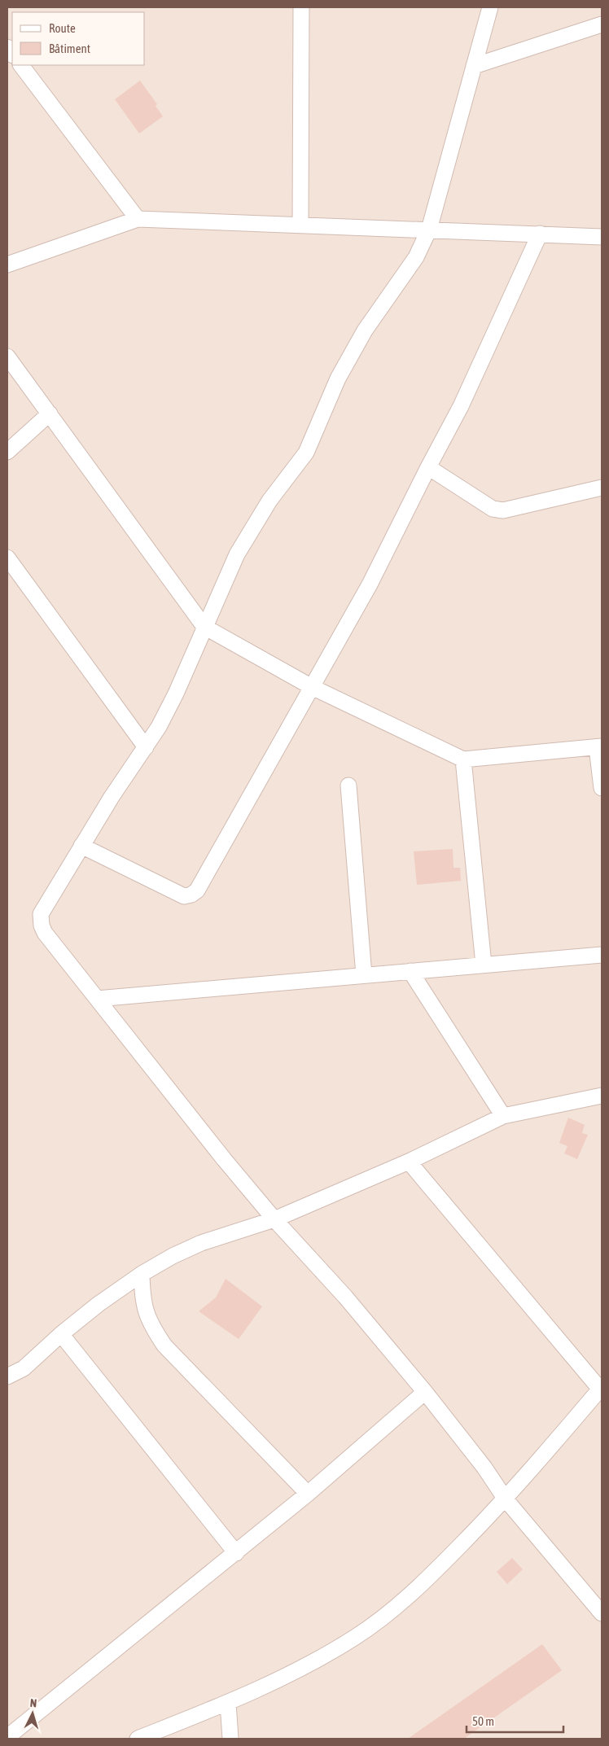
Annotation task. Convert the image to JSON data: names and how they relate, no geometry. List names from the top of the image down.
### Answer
{
  "legend": ["Route", "Bâtiment"],
  "scale_bar": "50 m",
  "north": "top"
}
